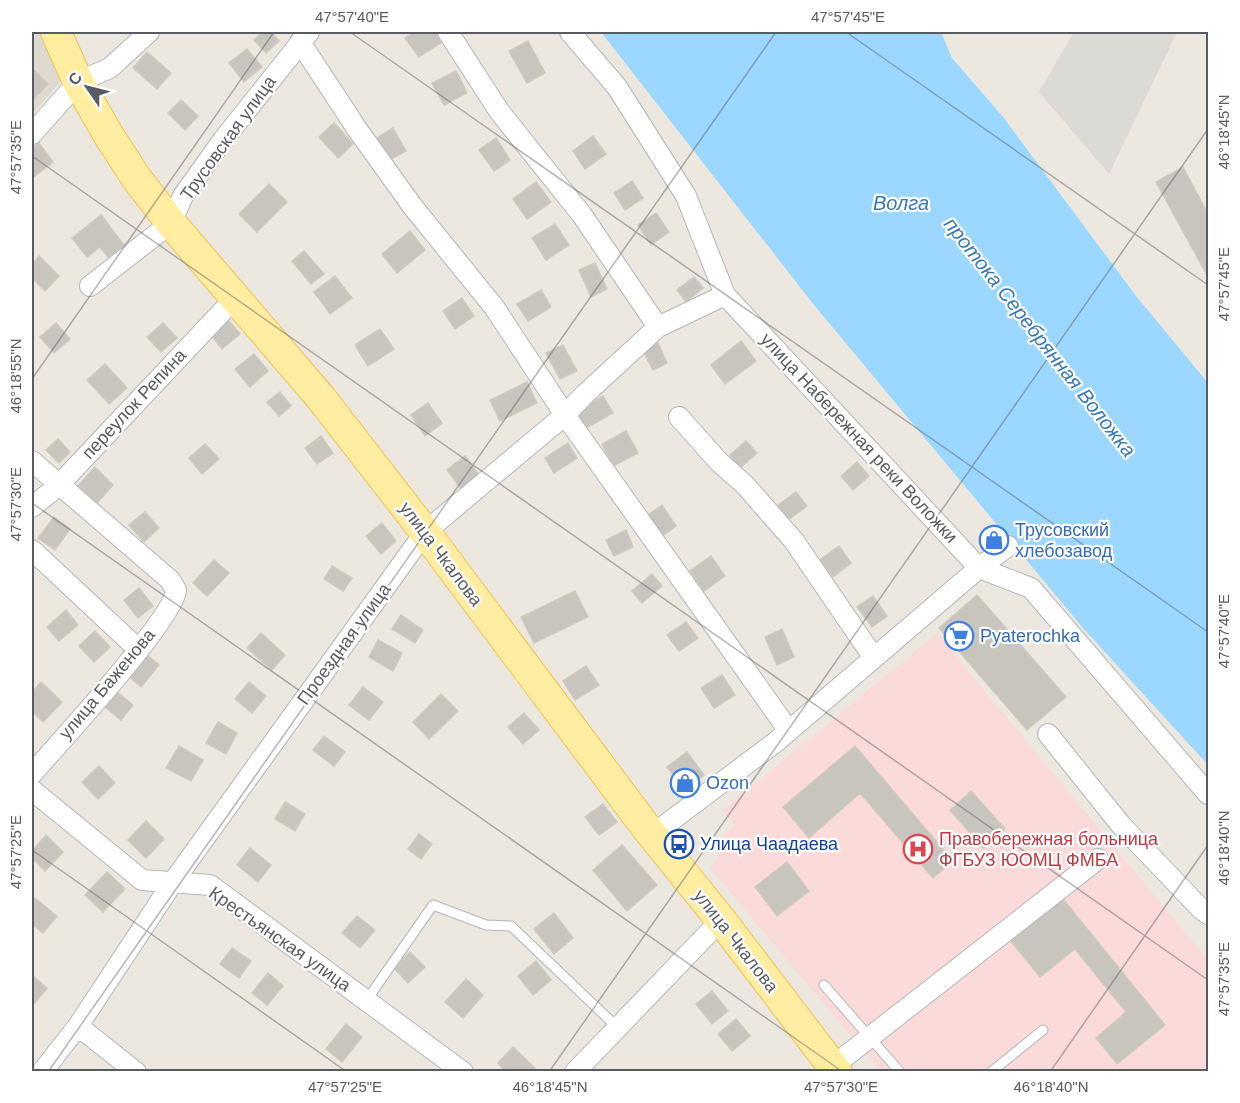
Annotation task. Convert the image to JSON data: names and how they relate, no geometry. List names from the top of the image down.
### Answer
{
  "streets": {
    "main road": ["улица Чкалова"],
    "street": [
      "Трусовская улица",
      "переулок Репина",
      "улица Набережная реки Воложки",
      "Проездная улица",
      "улица Баженова",
      "Крестьянская улица"
    ]
  },
  "crossings": [
    ["Трусовская улица", "улица Чкалова"],
    ["переулок Репина", "улица Чкалова"],
    ["переулок Репина", "улица Баженова"],
    ["улица Набережная реки Воложки", "Проездная улица"],
    ["улица Чкалова", "Проездная улица"],
    ["Проездная улица", "Крестьянская улица"]
  ],
  "water": ["Волга", "протока Серебрянная Воложка"],
  "places": {
    "shop": ["Трусовский хлебозавод", "Ozon"],
    "supermarket": ["Pyaterochka"],
    "bus stop": ["Улица Чаадаева"],
    "hospital": ["Правобережная больница ФГБУЗ ЮОМЦ ФМБА"]
  },
  "north": "top left",
  "coordinates": [
    "47°57'40\"E",
    "47°57'45\"E",
    "46°18'45\"N",
    "47°57'35\"E",
    "46°18'55\"N",
    "47°57'30\"E",
    "46°18'40\"N",
    "47°57'25\"E"
  ]
}
